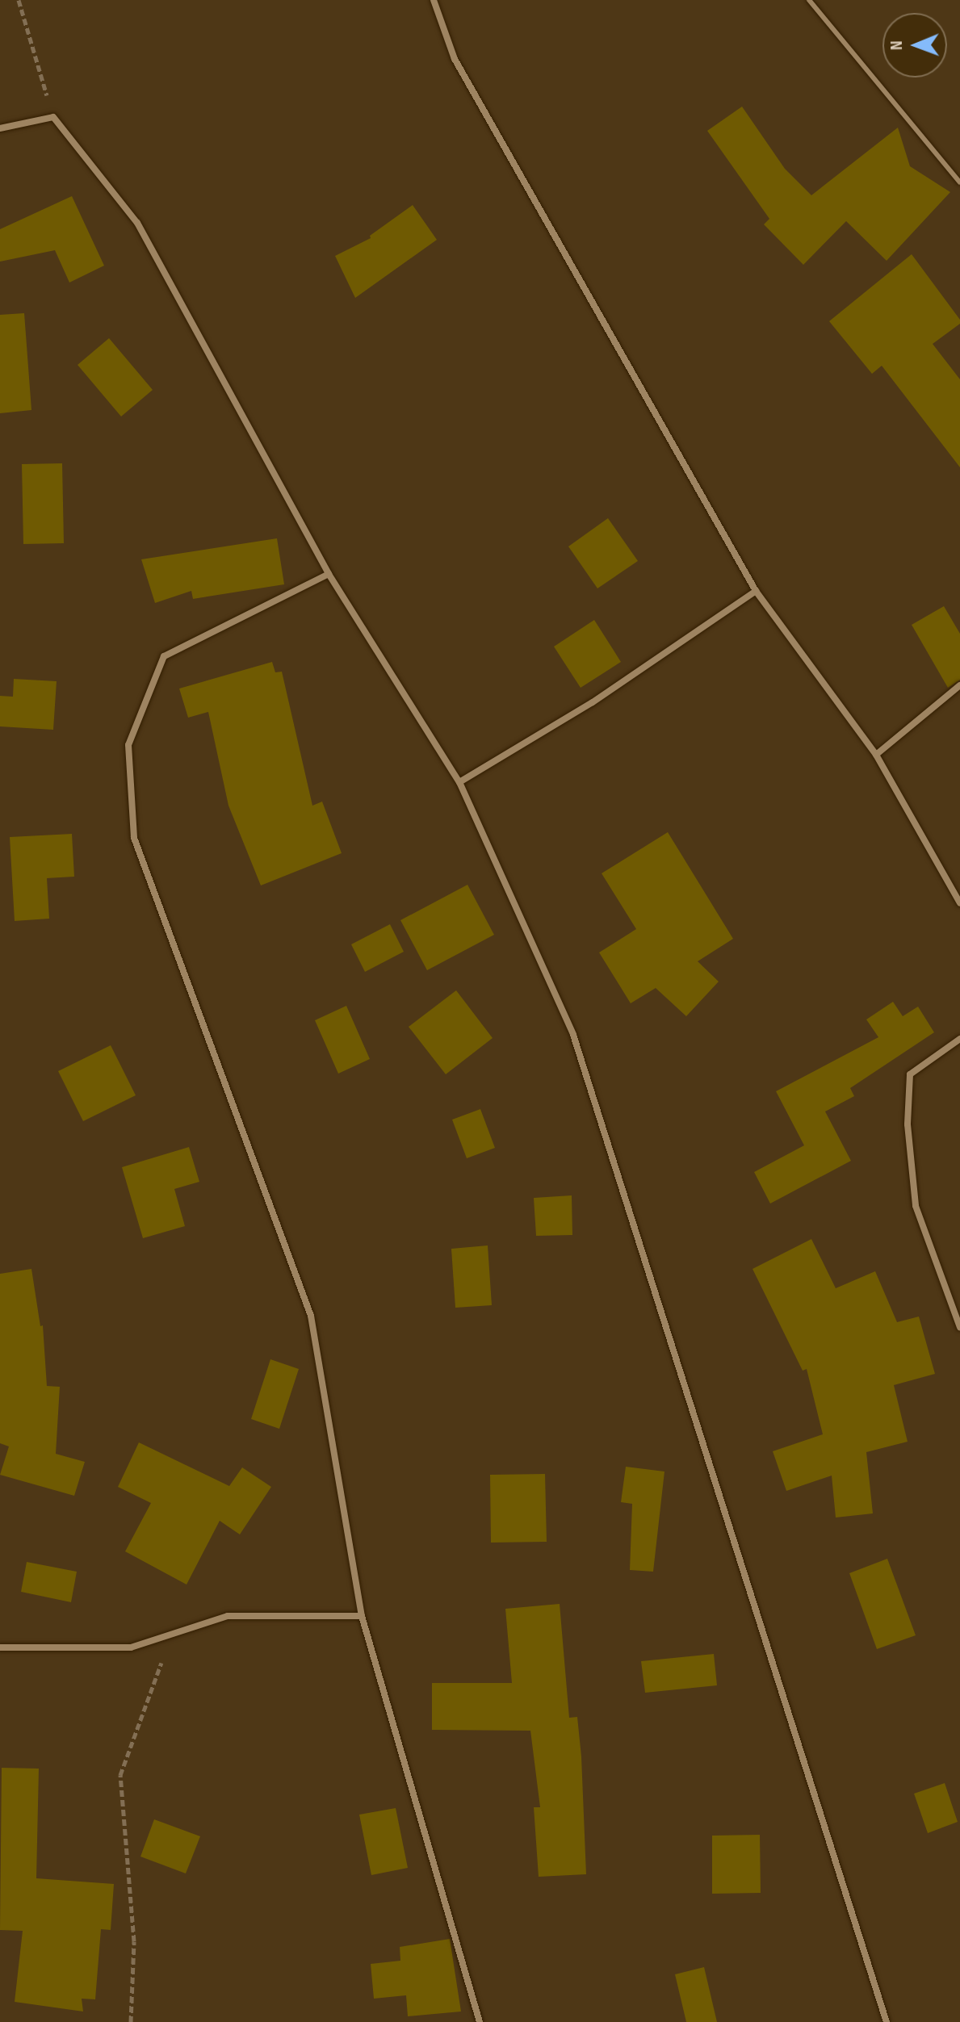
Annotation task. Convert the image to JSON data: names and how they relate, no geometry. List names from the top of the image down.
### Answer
{
  "north": "left"
}
